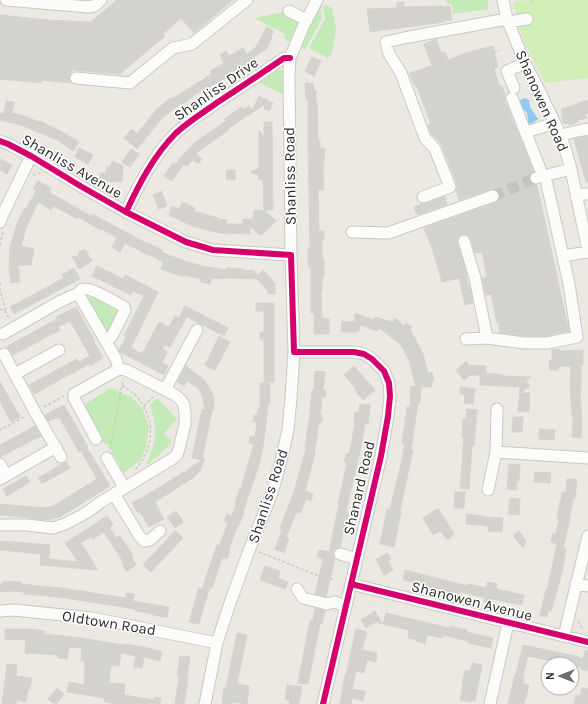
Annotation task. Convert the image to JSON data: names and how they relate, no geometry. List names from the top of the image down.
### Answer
{
  "streets": {
    "street": [
      "Shanliss Drive",
      "Shanowen Road",
      "Shanliss Avenue",
      "Shanliss Road",
      "Shanard Road",
      "Shanowen Avenue",
      "Oldtown Road"
    ]
  },
  "crossings": [
    ["Shanliss Drive", "Shanliss Avenue"],
    ["Shanliss Drive", "Shanliss Road"],
    ["Shanliss Avenue", "Shanliss Road"],
    ["Shanliss Road", "Shanard Road"],
    ["Shanliss Road", "Oldtown Road"],
    ["Shanard Road", "Shanowen Avenue"]
  ],
  "north": "left"
}
